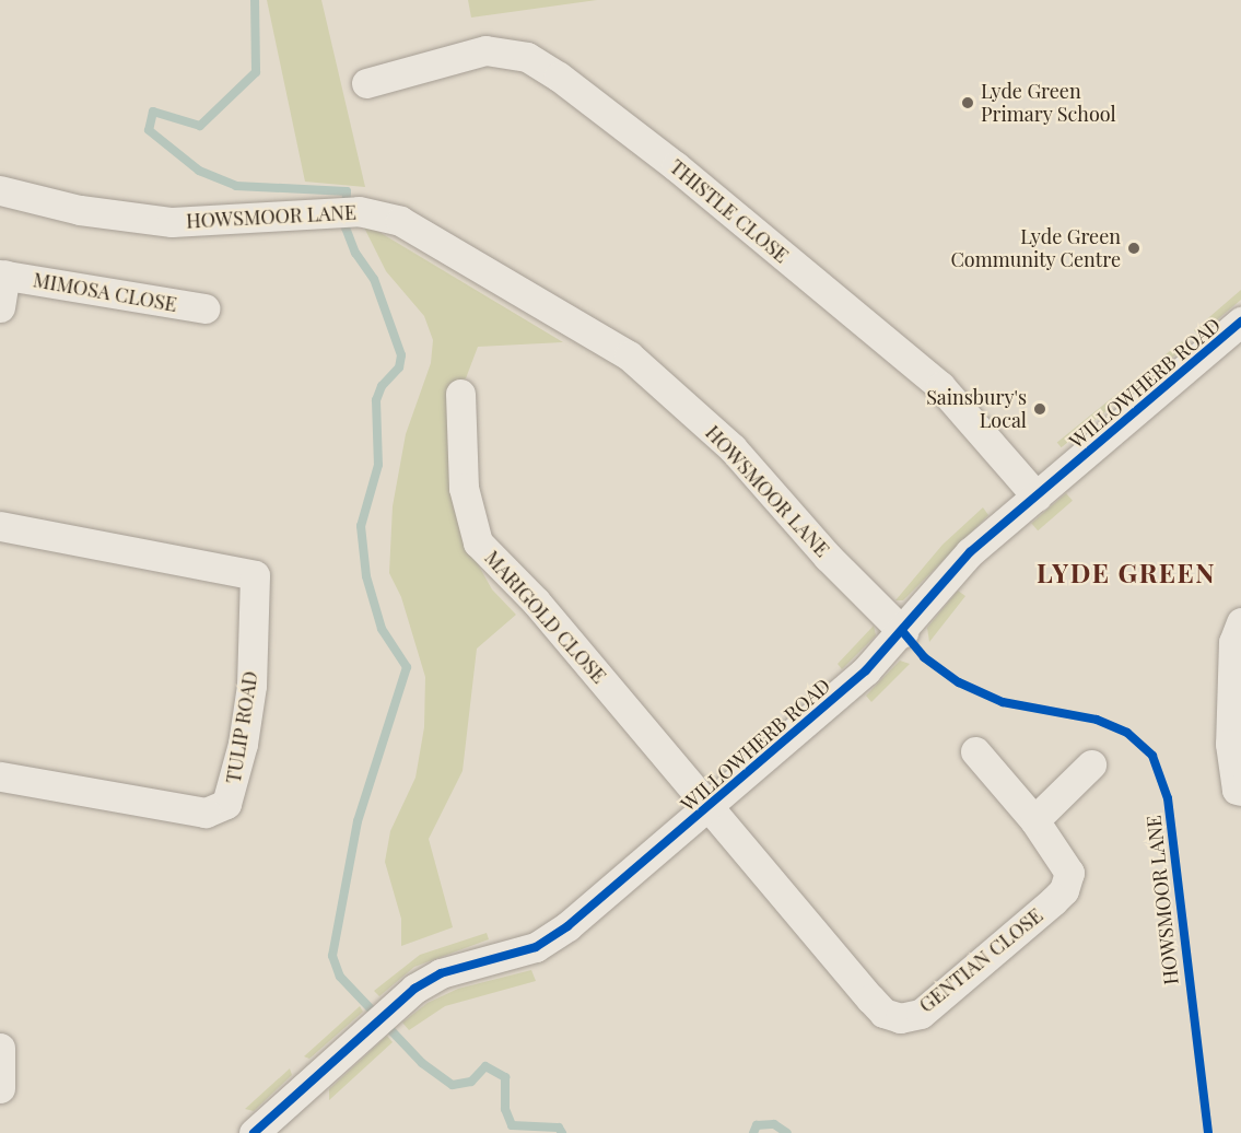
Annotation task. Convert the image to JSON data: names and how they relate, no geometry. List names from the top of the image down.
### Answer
{
  "streets": {
    "street": [
      "THISTLE CLOSE",
      "HOWSMOOR LANE",
      "MIMOSA CLOSE",
      "WILLOWHERB ROAD",
      "MARIGOLD CLOSE",
      "TULIP ROAD",
      "GENTIAN CLOSE"
    ]
  },
  "crossings": [
    ["THISTLE CLOSE", "WILLOWHERB ROAD"],
    ["HOWSMOOR LANE", "WILLOWHERB ROAD"],
    ["WILLOWHERB ROAD", "MARIGOLD CLOSE"],
    ["WILLOWHERB ROAD", "GENTIAN CLOSE"],
    ["MARIGOLD CLOSE", "GENTIAN CLOSE"]
  ],
  "districts": ["LYDE GREEN"],
  "places": ["Lyde Green Primary School", "Lyde Green Community Centre", "Sainsbury's Local"]
}
